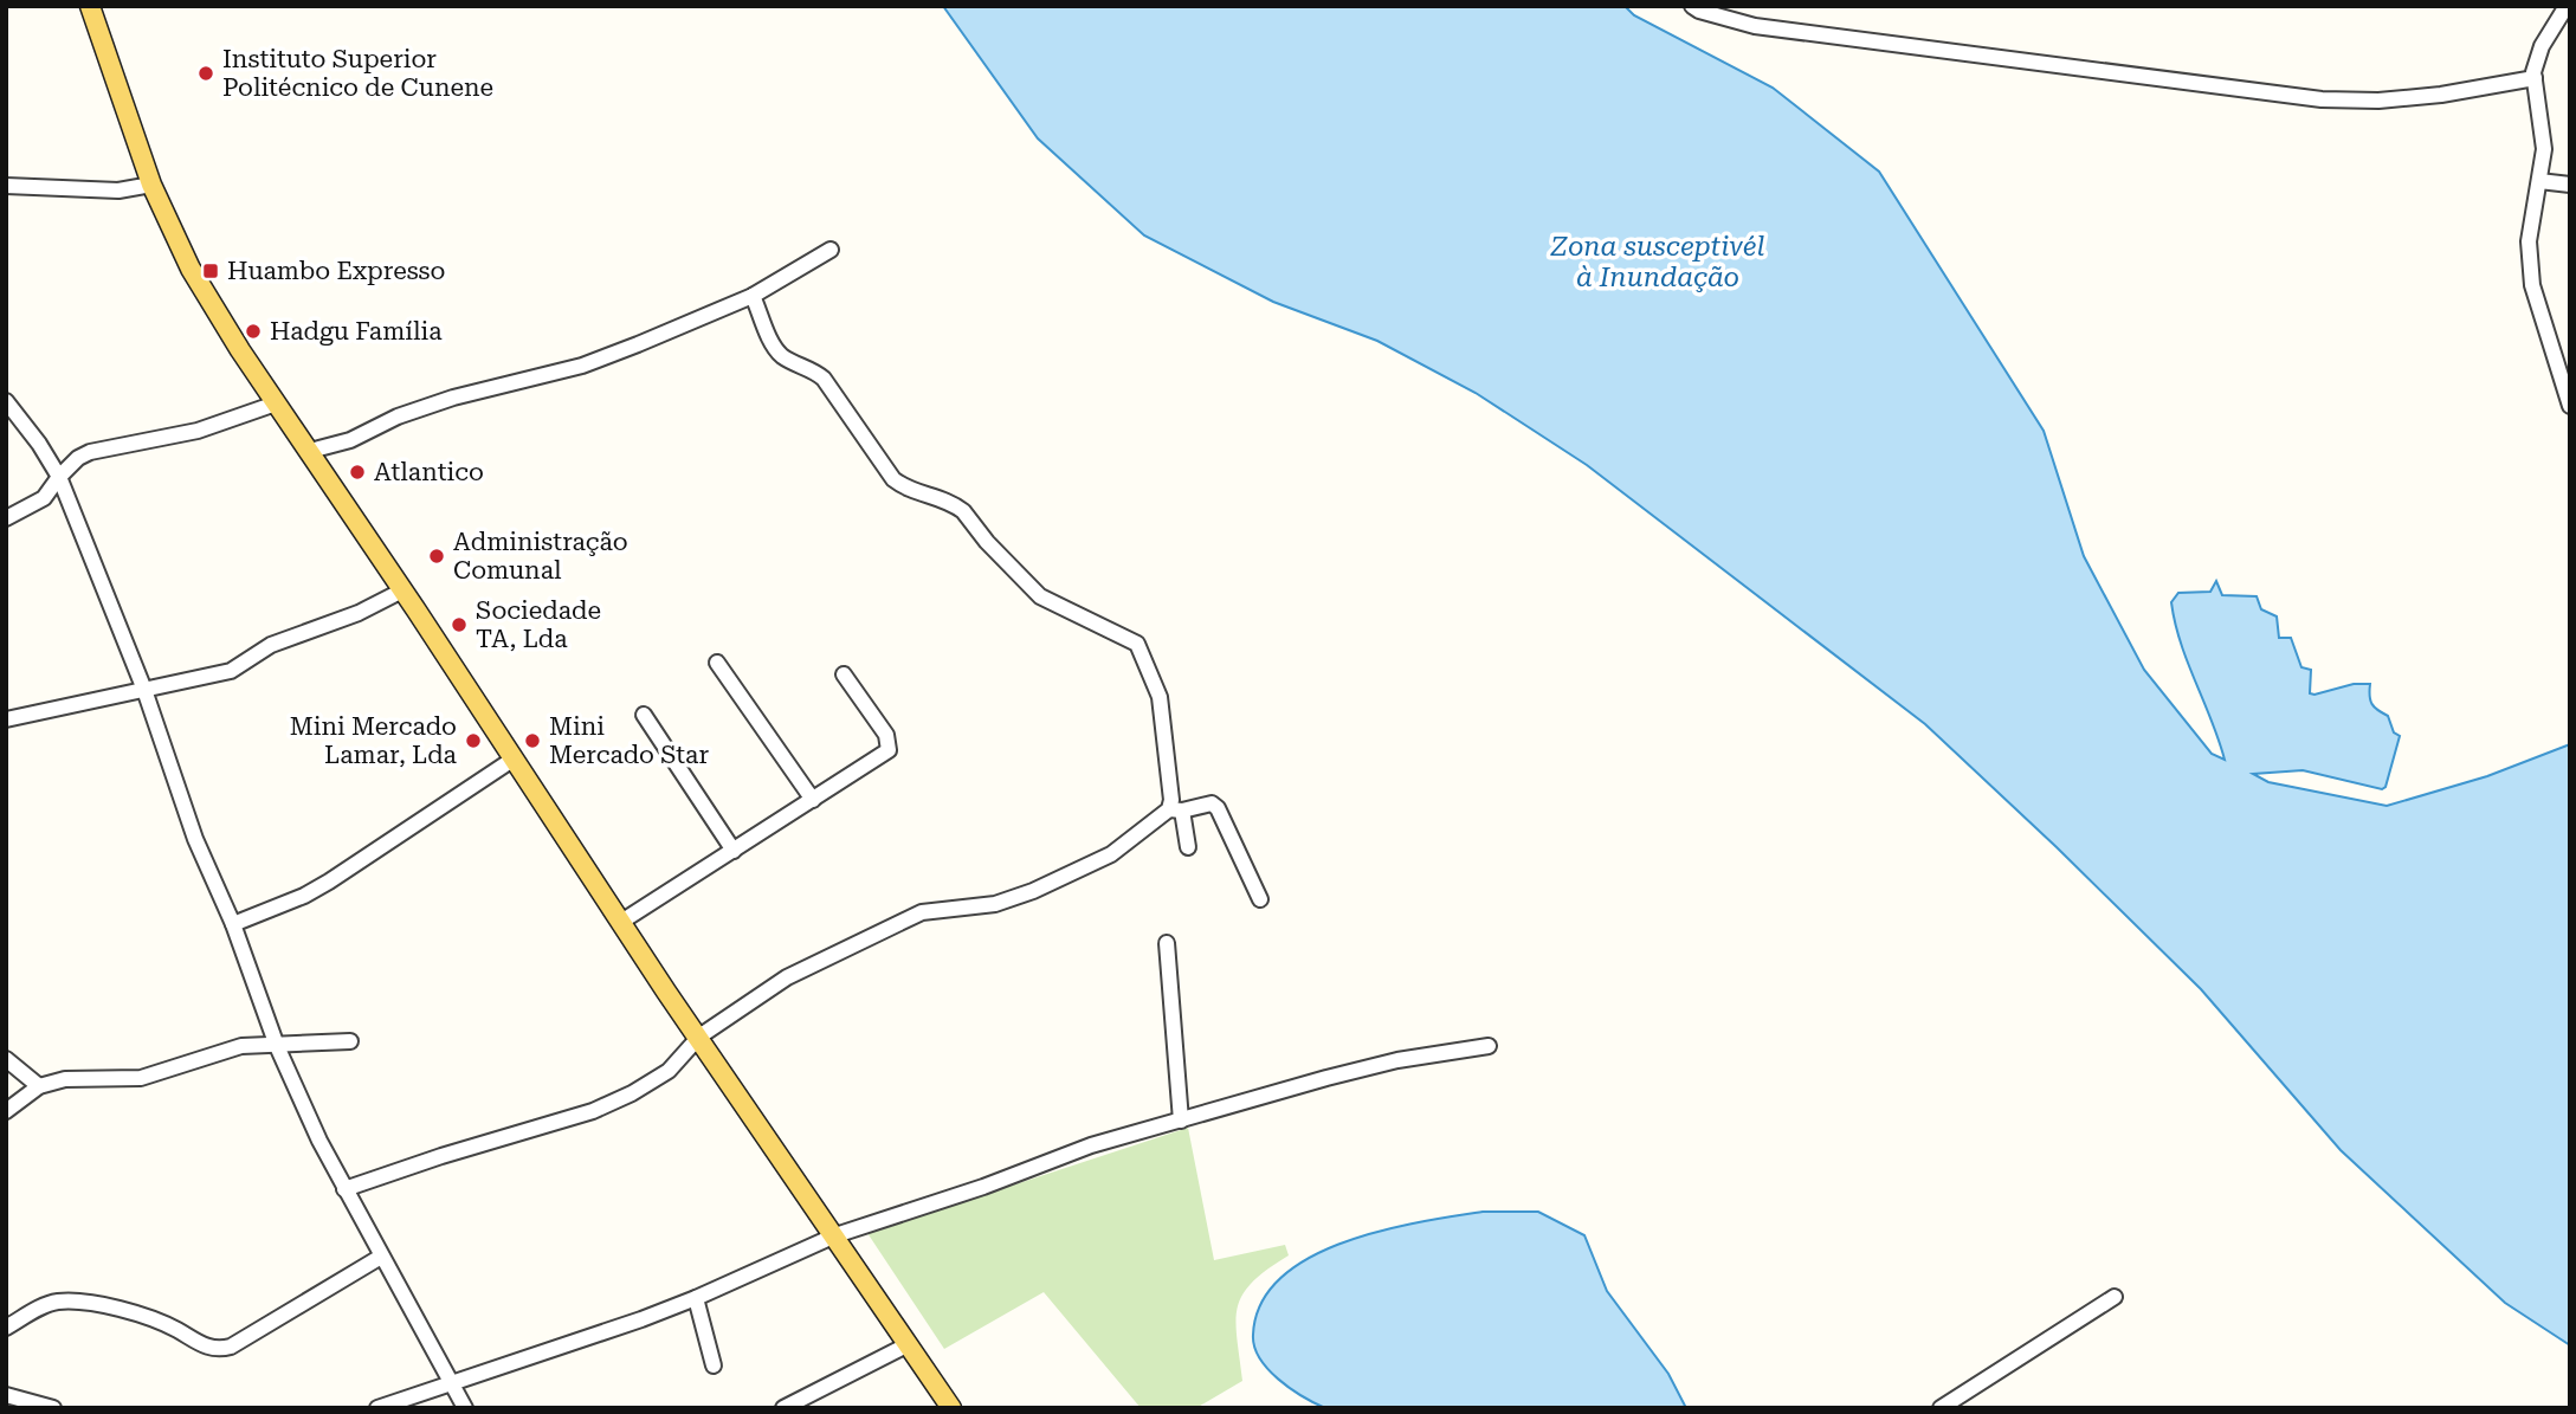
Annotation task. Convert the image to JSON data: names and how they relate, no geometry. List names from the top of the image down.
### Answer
{
  "water": ["Zona susceptivél à Inundação"],
  "places": {
    "other": [
      "Instituto Superior Politécnico de Cunene",
      "Hadgu Família",
      "Atlantico",
      "Administração Comunal",
      "Sociedade TA, Lda",
      "Mini Mercado Lamar, Lda",
      "Mini Mercado Star"
    ],
    "transit": ["Huambo Expresso"]
  }
}
